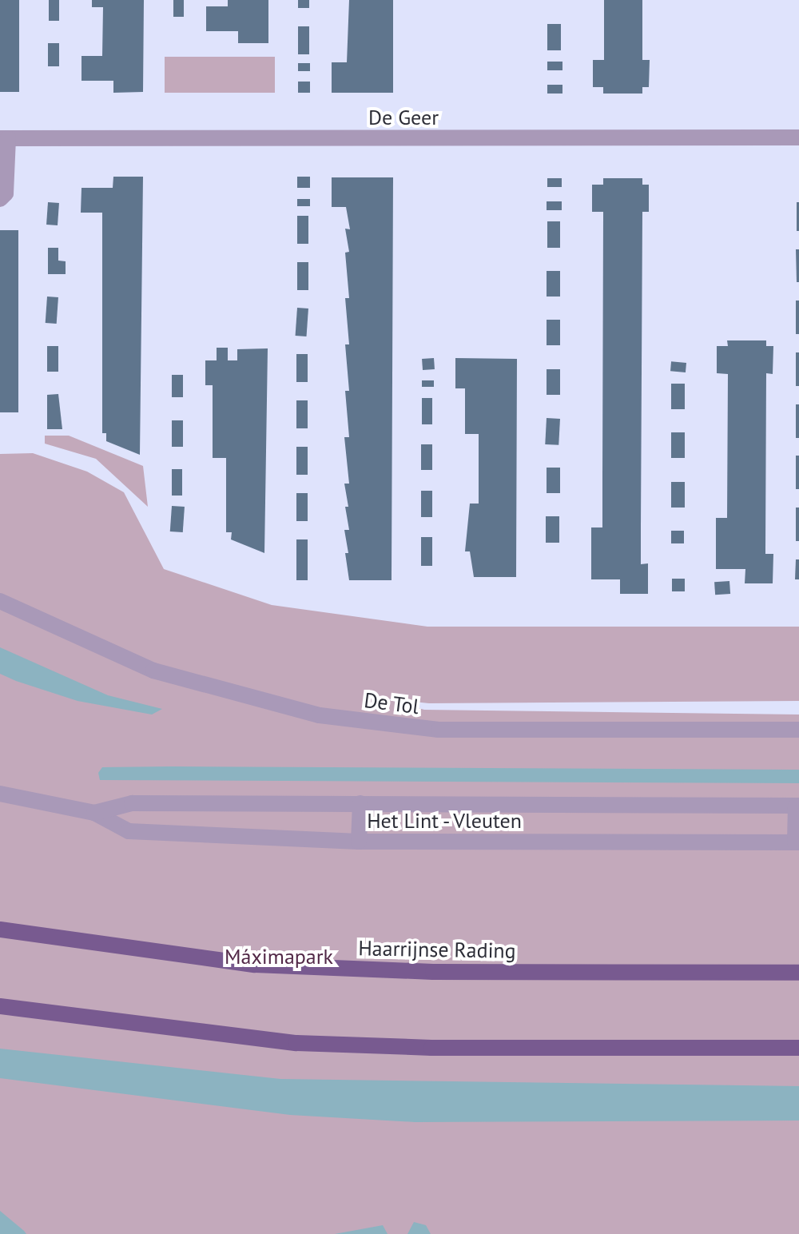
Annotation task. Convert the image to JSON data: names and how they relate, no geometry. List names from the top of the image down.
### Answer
{
  "streets": {
    "main road": ["Haarrijnse Rading"],
    "street": ["De Geer", "De Tol", "Het Lint - Vleuten"]
  },
  "parks": ["Máximapark"]
}
